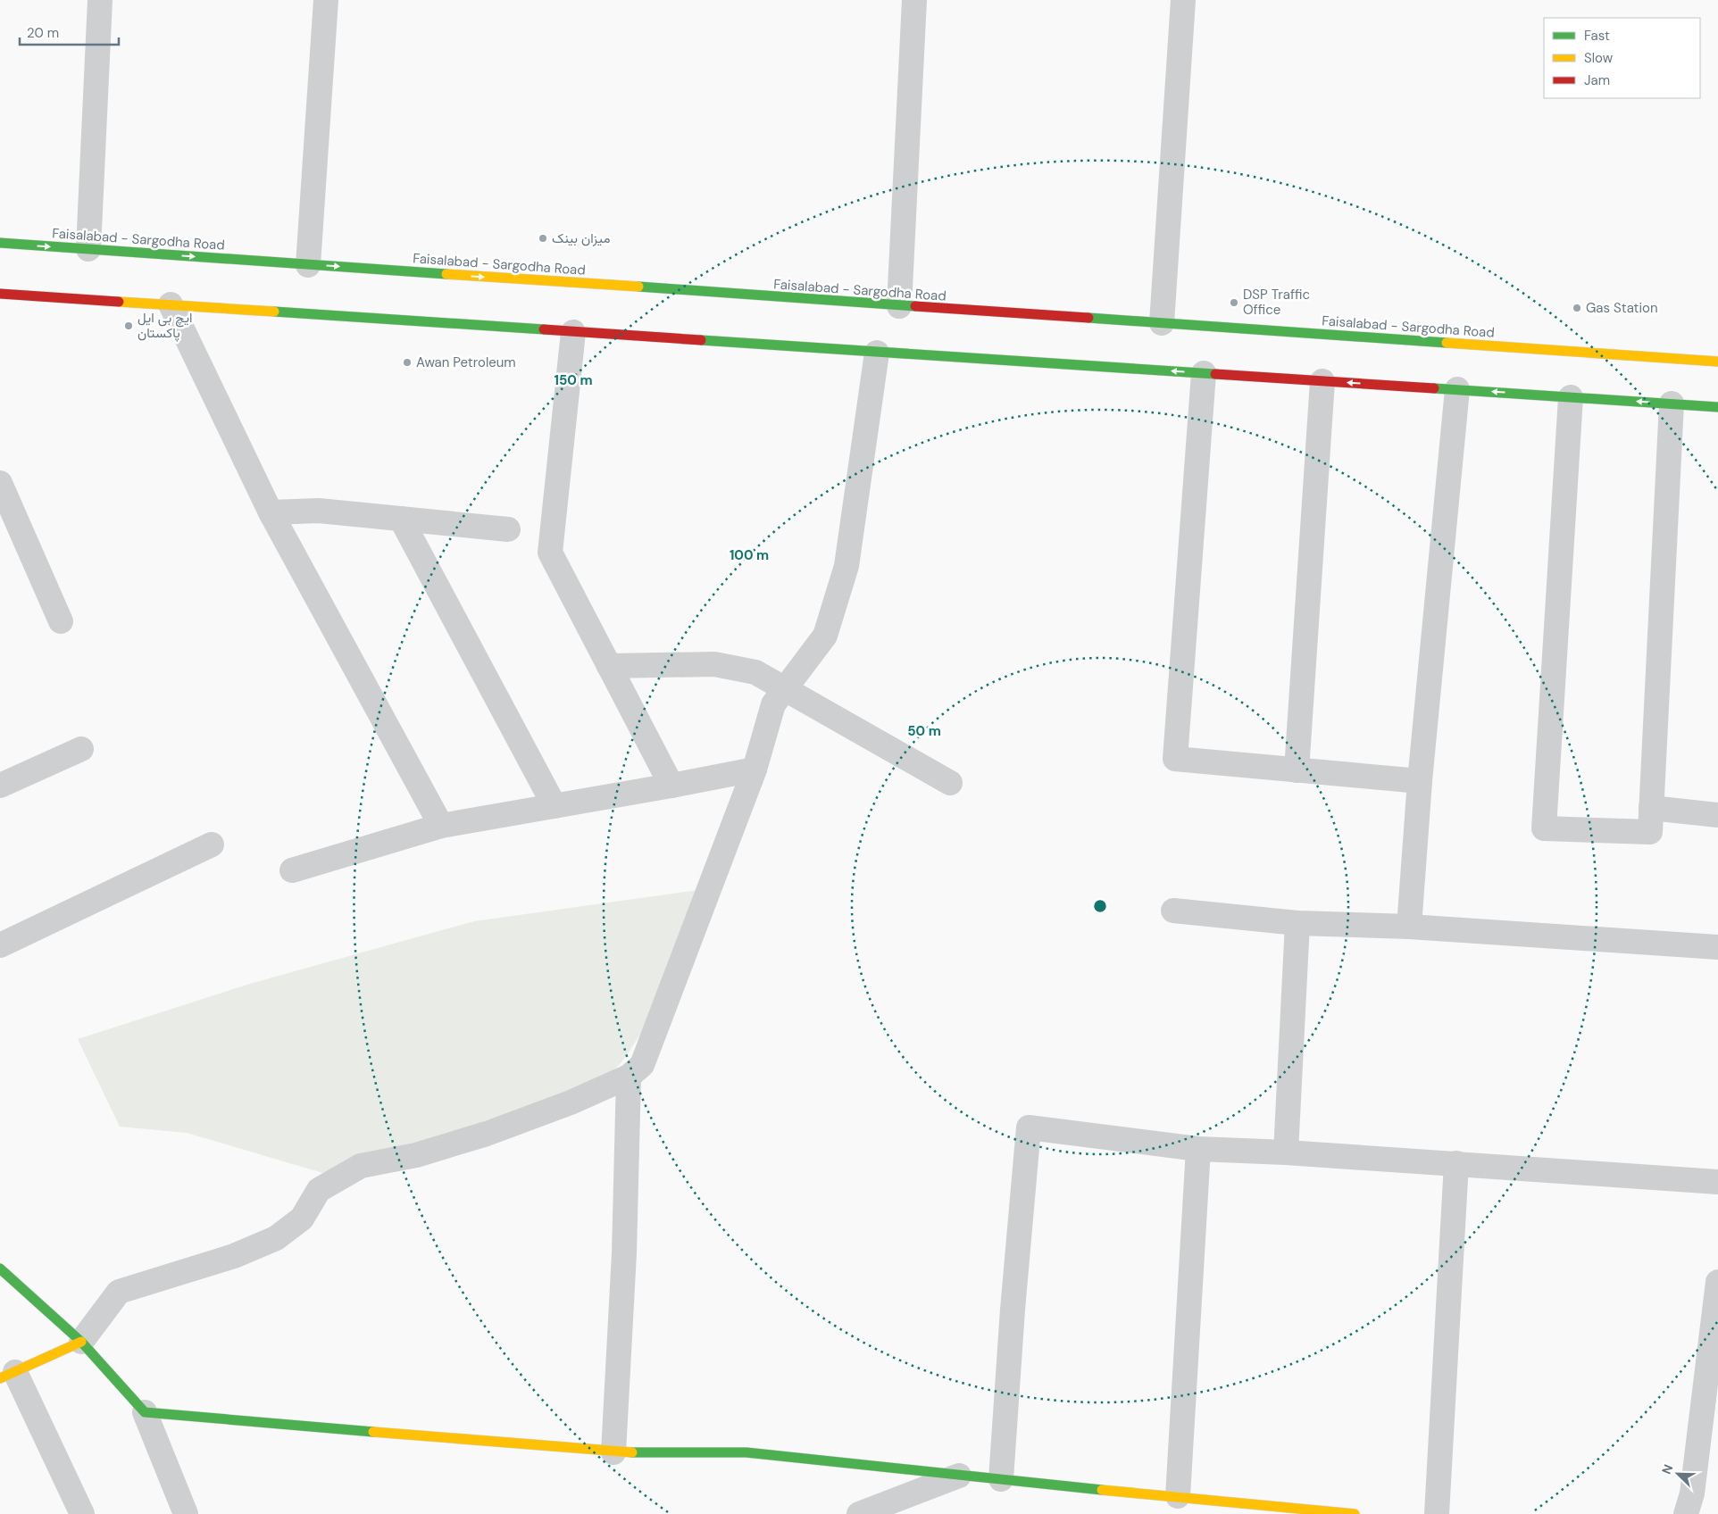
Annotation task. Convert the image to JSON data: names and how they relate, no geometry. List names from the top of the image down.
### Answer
{
  "streets": {
    "main road": ["Faisalabad - Sargodha Road"]
  },
  "places": [
    "میزان بینک",
    "DSP Traffic Office",
    "Gas Station",
    "ایچ بی ایل پاکستان",
    "Awan Petroleum"
  ],
  "legend": ["Fast", "Slow", "Jam"],
  "scale_bar": "20 m",
  "north": "top left",
  "rings": ["150 m", "100 m", "50 m"]
}
